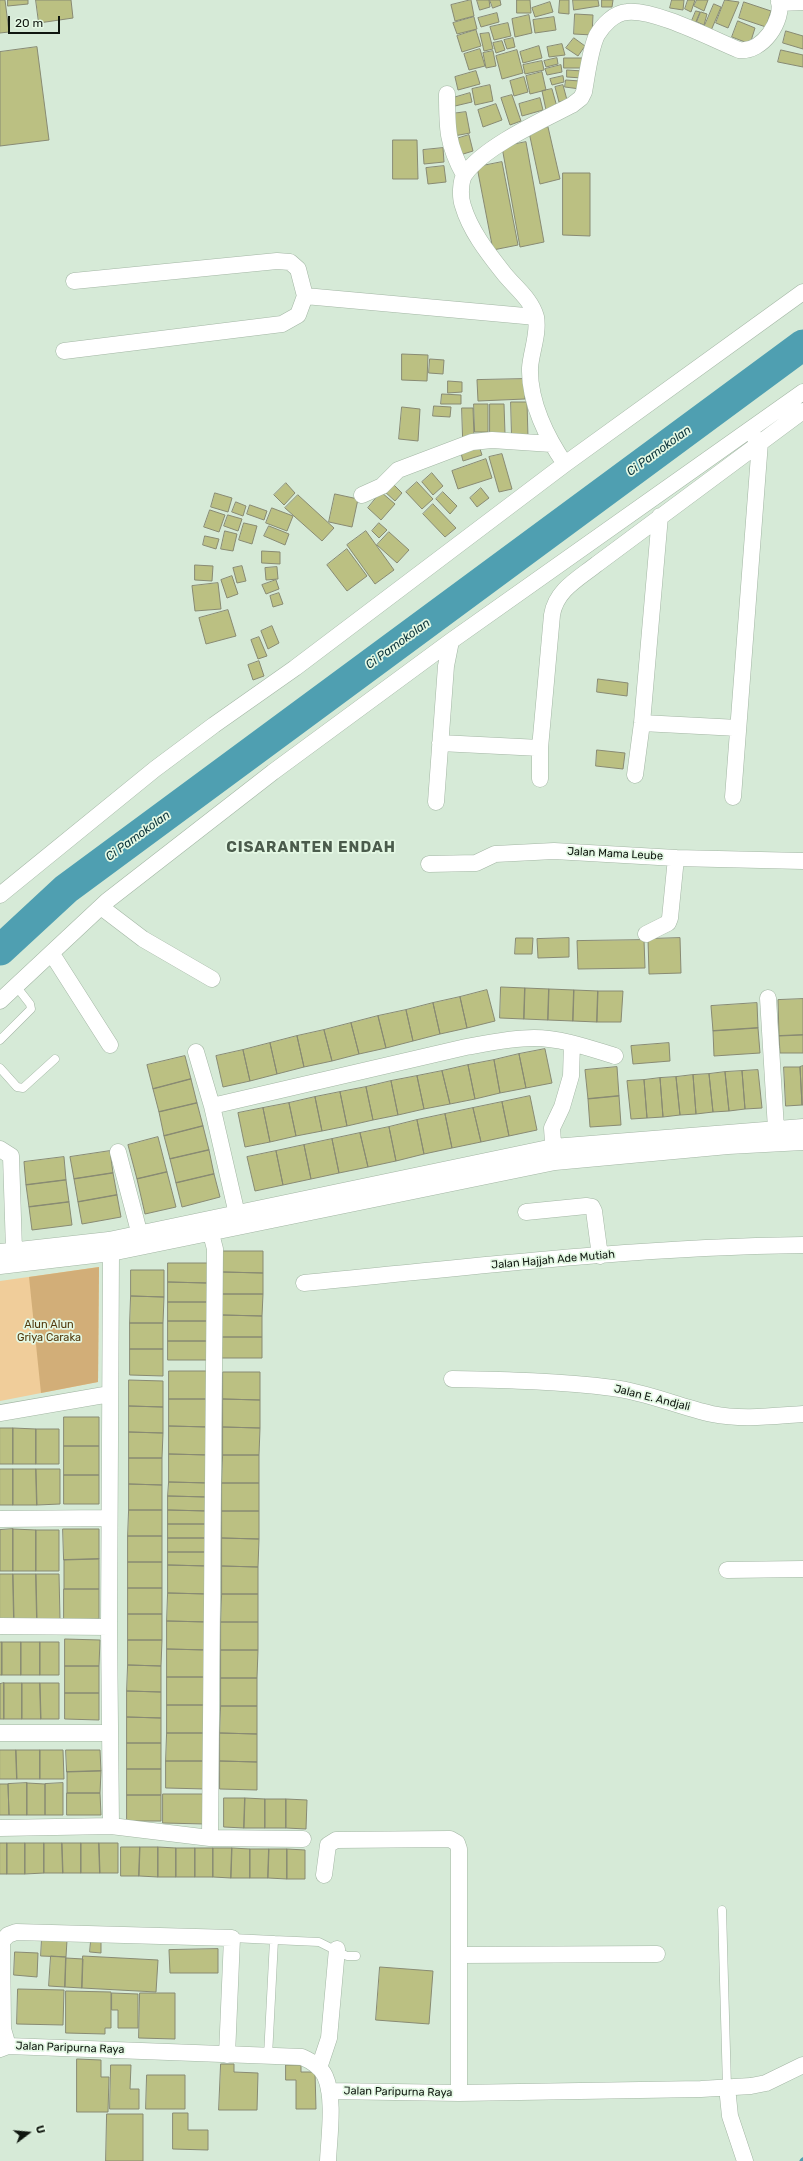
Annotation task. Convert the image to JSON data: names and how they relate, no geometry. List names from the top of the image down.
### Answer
{
  "streets": {
    "street": [
      "Jalan Mama Leube",
      "Jalan Hajjah Ade Mutiah",
      "Jalan E. Andjali",
      "Jalan Paripurna Raya"
    ]
  },
  "districts": ["CISARANTEN ENDAH"],
  "water": ["Ci Pamokolan"],
  "parks": ["Alun Alun Griya Caraka"],
  "scale_bar": "20 m",
  "north": "right"
}
